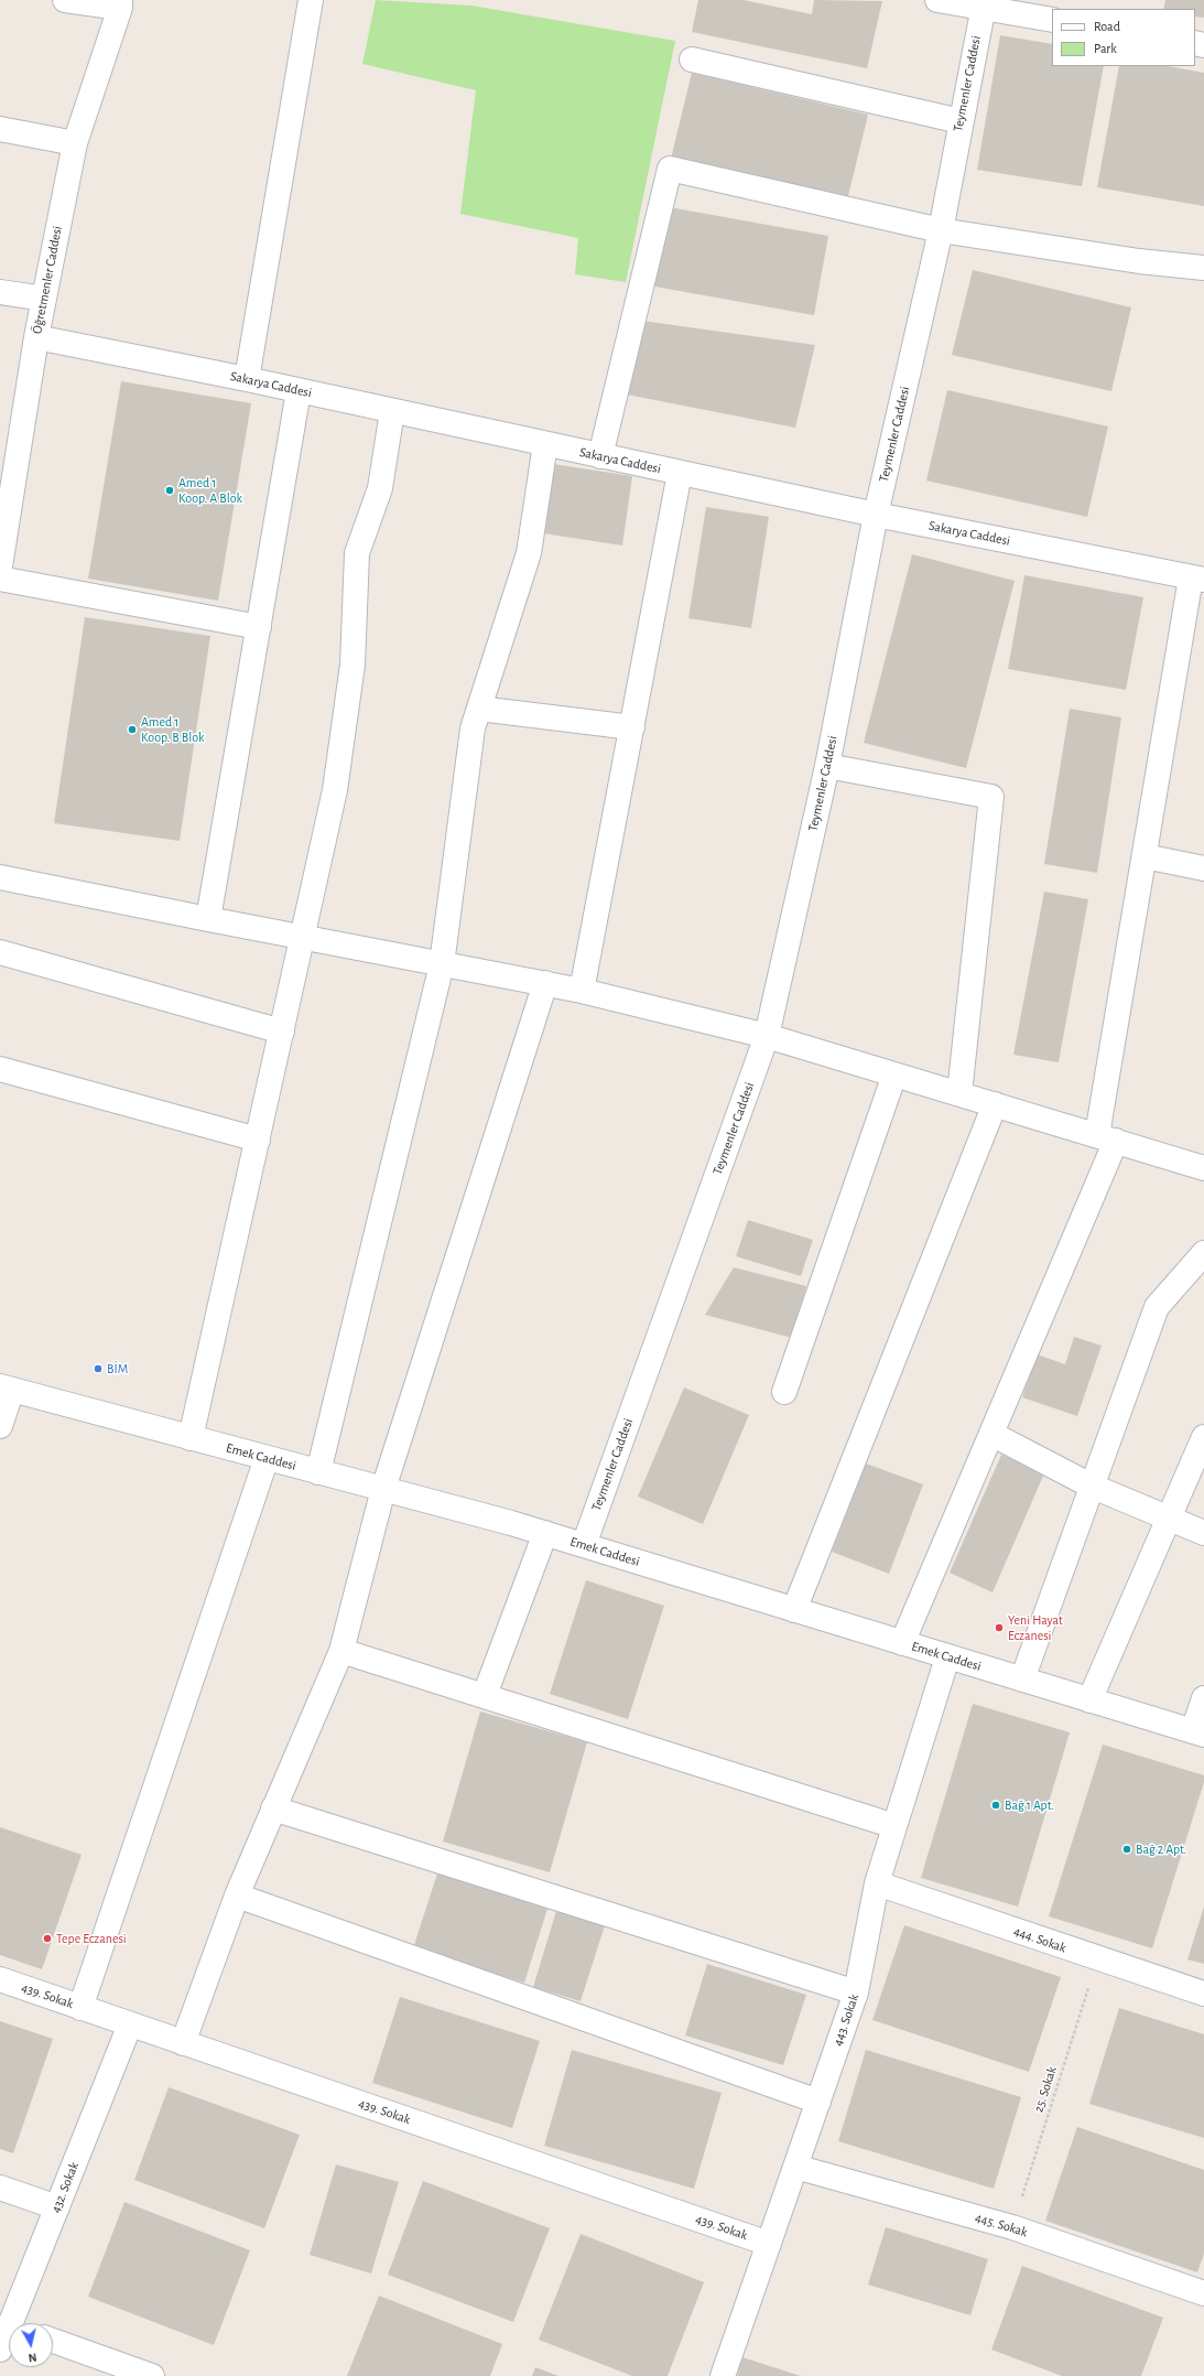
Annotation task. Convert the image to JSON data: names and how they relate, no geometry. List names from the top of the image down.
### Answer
{
  "streets": {
    "street": [
      "Teymenler Caddesi",
      "Öğretmenler Caddesi",
      "Sakarya Caddesi",
      "Emek Caddesi",
      "444. Sokak",
      "439. Sokak",
      "443. Sokak",
      "432. Sokak",
      "445. Sokak"
    ],
    "path": ["25. Sokak"]
  },
  "crossings": [
    ["Teymenler Caddesi", "Sakarya Caddesi"],
    ["Teymenler Caddesi", "Emek Caddesi"],
    ["Öğretmenler Caddesi", "Sakarya Caddesi"],
    ["Emek Caddesi", "443. Sokak"],
    ["444. Sokak", "443. Sokak"],
    ["444. Sokak", "25. Sokak"],
    ["439. Sokak", "443. Sokak"],
    ["439. Sokak", "432. Sokak"],
    ["443. Sokak", "445. Sokak"],
    ["25. Sokak", "445. Sokak"]
  ],
  "places": [
    "Amed 1 Koop. A Blok",
    "Amed 1 Koop. B Blok",
    "BİM",
    "Yeni Hayat Eczanesi",
    "Bağ 1 Apt.",
    "Bağ 2 Apt.",
    "Tepe Eczanesi"
  ],
  "legend": ["Road", "Park"],
  "north": "bottom"
}
